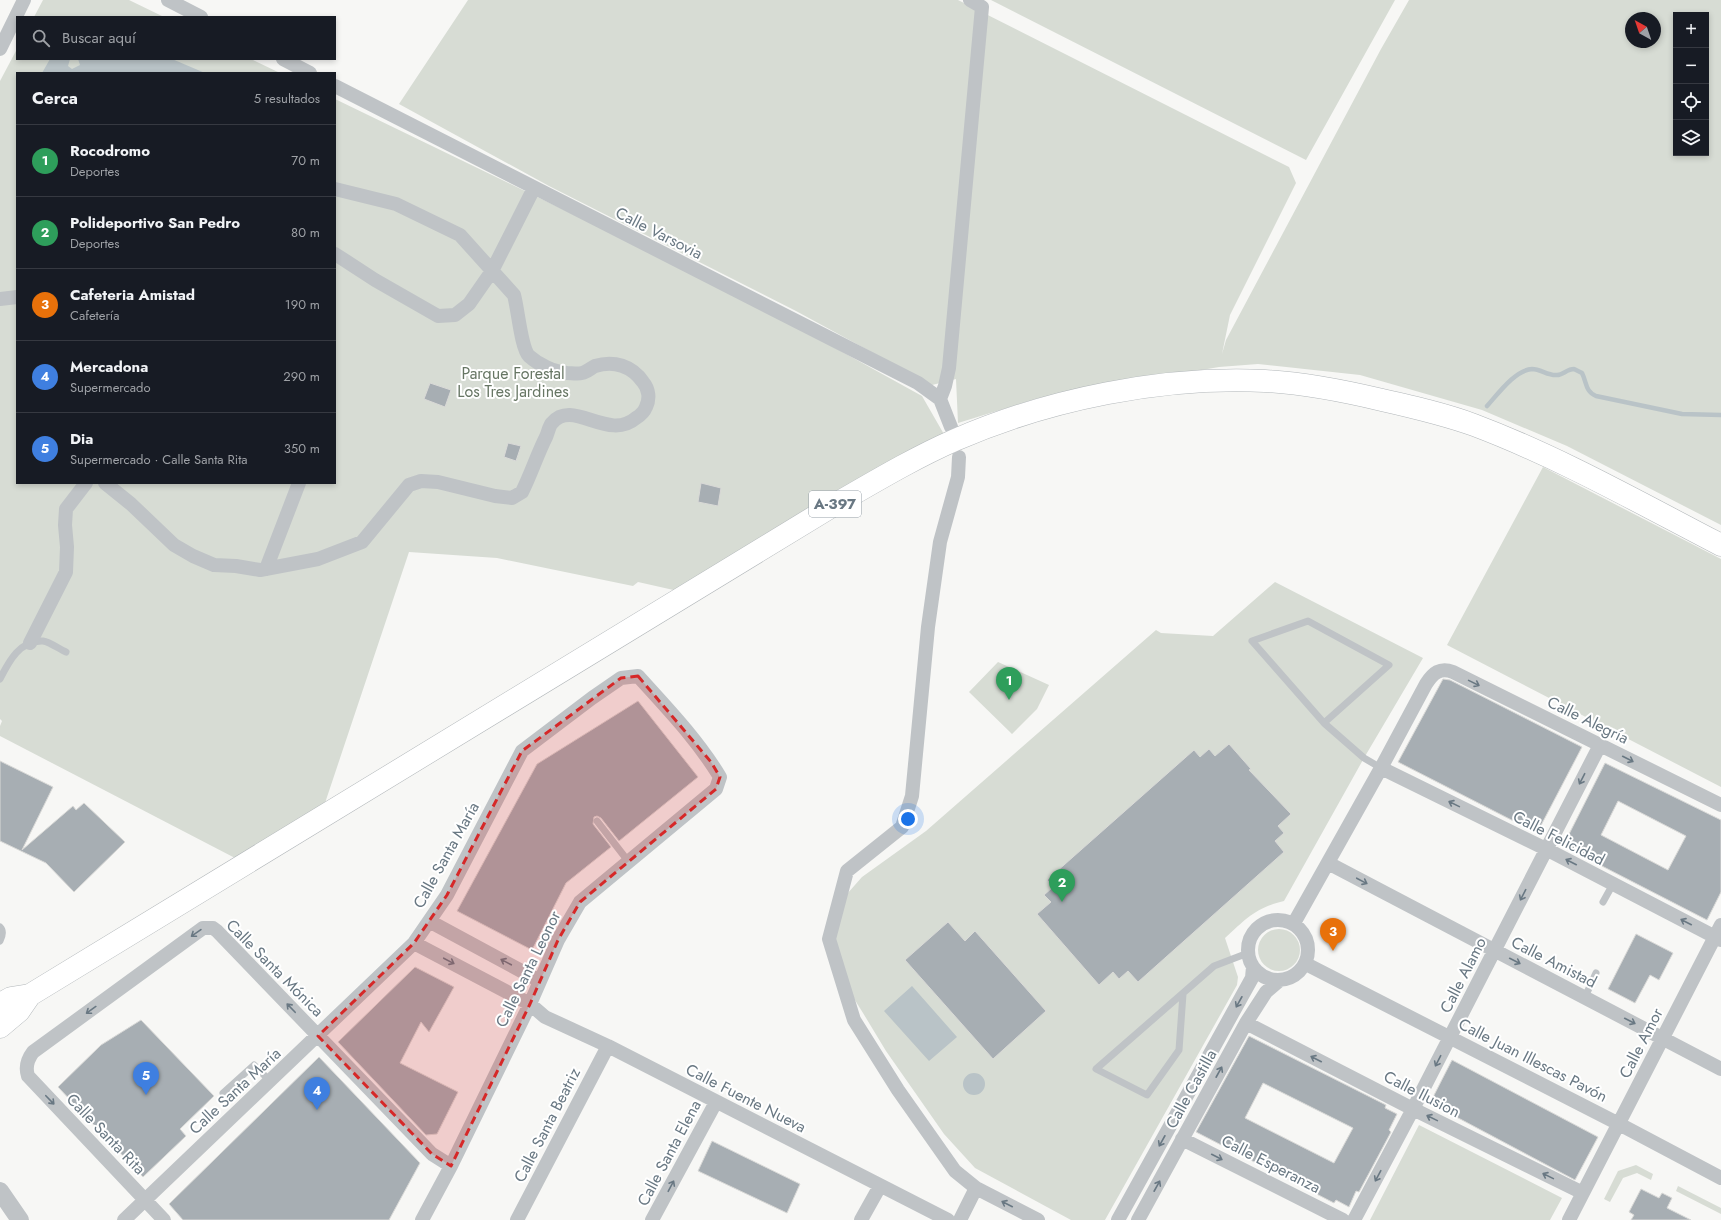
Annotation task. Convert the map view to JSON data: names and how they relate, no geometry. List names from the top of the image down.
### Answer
{
  "streets": {
    "main road": ["A-397"],
    "street": [
      "Calle Varsovia",
      "Calle Alegría",
      "Calle Felicidad",
      "Calle Santa María",
      "Calle Amistad",
      "Calle Santa Mónica",
      "Calle Santa Leonor",
      "Calle Alamo",
      "Calle Amor",
      "Calle Juan Illescas Pavón",
      "Calle Castilla",
      "Calle Ilusion",
      "Calle Fuente Nueva",
      "Calle Santa Beatriz",
      "Calle Santa Rita",
      "Calle Santa Elena",
      "Calle Esperanza"
    ]
  },
  "crossings": [
    ["Calle Alegría", "Calle Felicidad"],
    ["Calle Alegría", "Calle Alamo"],
    ["Calle Felicidad", "Calle Alamo"],
    ["Calle Felicidad", "Calle Amor"],
    ["Calle Santa María", "Calle Santa Mónica"],
    ["Calle Santa María", "Calle Santa Leonor"],
    ["Calle Santa María", "Calle Fuente Nueva"],
    ["Calle Santa María", "Calle Santa Rita"],
    ["Calle Amistad", "Calle Alamo"],
    ["Calle Amistad", "Calle Amor"],
    ["Calle Santa Mónica", "Calle Santa Leonor"],
    ["Calle Santa Mónica", "Calle Santa Rita"],
    ["Calle Santa Leonor", "Calle Fuente Nueva"],
    ["Calle Alamo", "Calle Juan Illescas Pavón"],
    ["Calle Alamo", "Calle Ilusion"],
    ["Calle Amor", "Calle Juan Illescas Pavón"],
    ["Calle Amor", "Calle Ilusion"],
    ["Calle Juan Illescas Pavón", "Calle Castilla"],
    ["Calle Castilla", "Calle Ilusion"],
    ["Calle Castilla", "Calle Esperanza"],
    ["Calle Fuente Nueva", "Calle Santa Beatriz"],
    ["Calle Fuente Nueva", "Calle Santa Elena"]
  ],
  "one_way": [
    "Calle Felicidad",
    "Calle Amistad",
    "Calle Alamo",
    "Calle Ilusion",
    "Calle Santa Rita",
    "Calle Santa Elena",
    "Calle Esperanza"
  ],
  "parks": ["Parque Forestal Los Tres Jardines"],
  "north": "top left",
  "page": {
    "map_buttons": ["+", "−"],
    "search": "Buscar aquí",
    "heading": ["Cerca", "5 resultados"],
    "list": [
      {
        "mark": "1",
        "name": "Rocodromo",
        "note": "Deportes",
        "value": "70 m"
      },
      {
        "mark": "2",
        "name": "Polideportivo San Pedro",
        "note": "Deportes",
        "value": "80 m"
      },
      {
        "mark": "3",
        "name": "Cafeteria Amistad",
        "note": "Cafetería",
        "value": "190 m"
      },
      {
        "mark": "4",
        "name": "Mercadona",
        "note": "Supermercado",
        "value": "290 m"
      },
      {
        "mark": "5",
        "name": "Dia",
        "note": "Supermercado · Calle Santa Rita",
        "value": "350 m"
      }
    ],
    "pins": [
      "1",
      "2",
      "3",
      "5",
      "4"
    ]
  }
}
